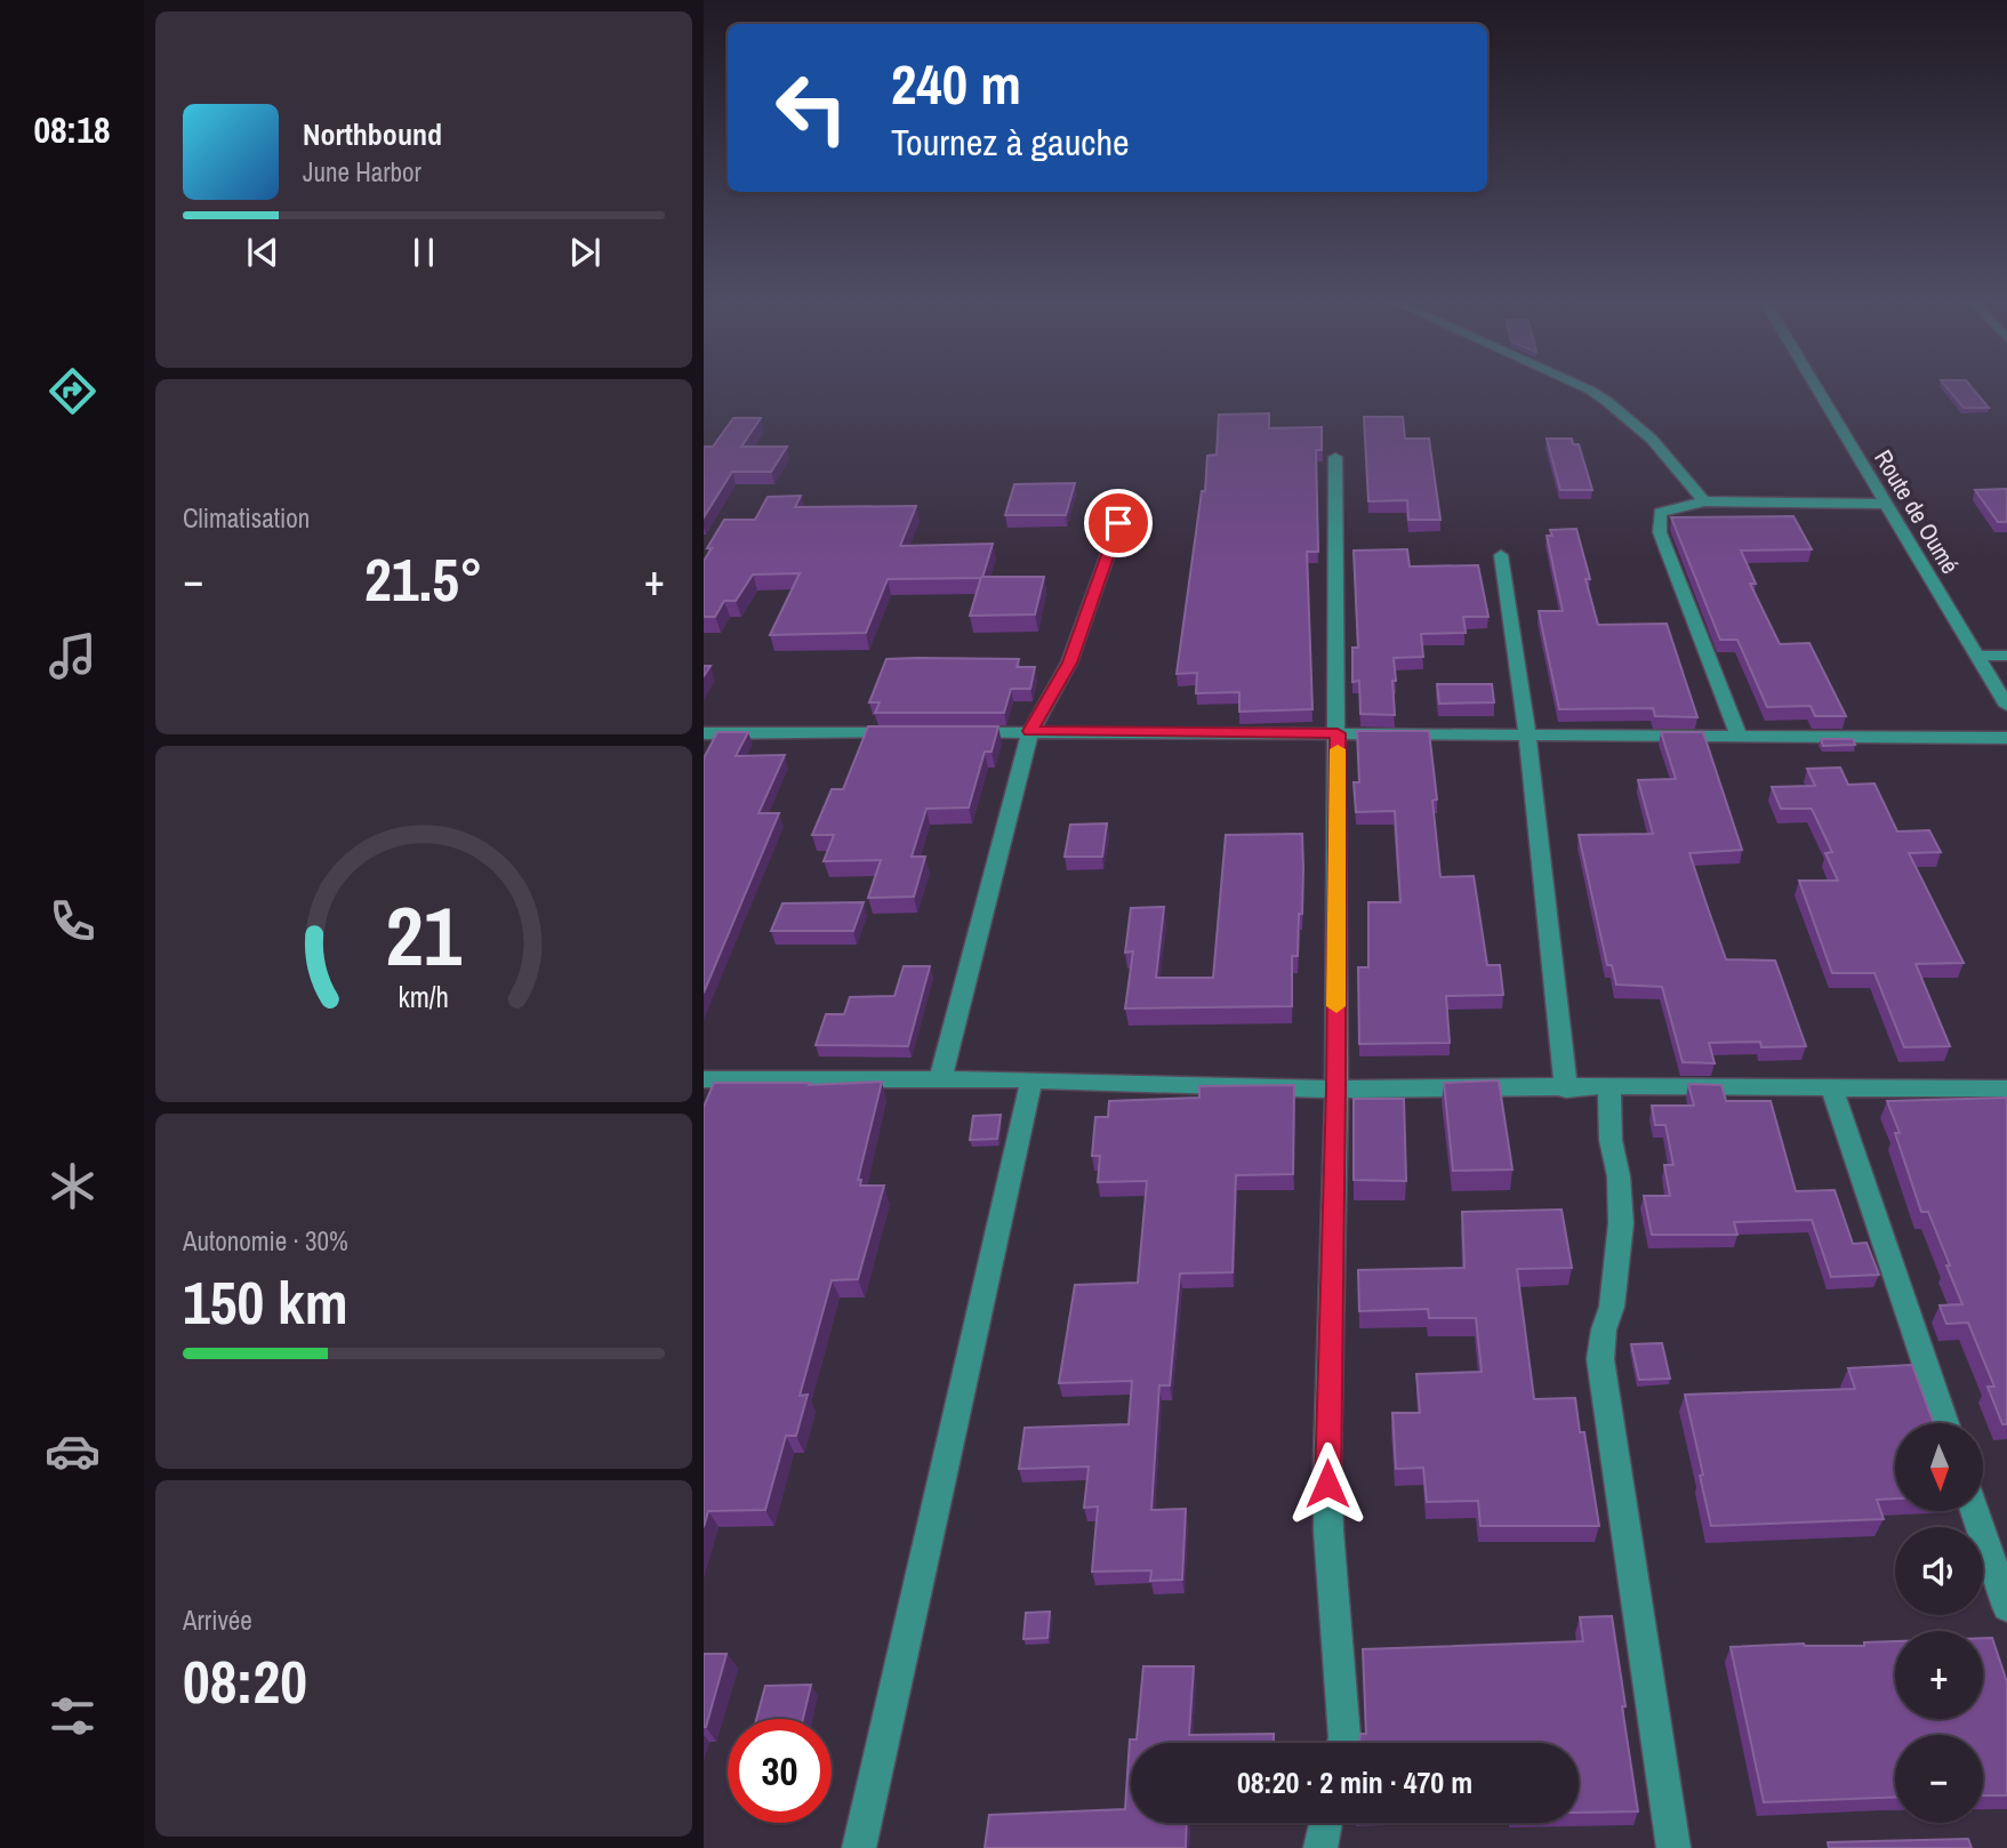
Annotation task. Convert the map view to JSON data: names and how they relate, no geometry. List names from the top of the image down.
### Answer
{
  "streets": {
    "street": ["Route de Oumé"]
  },
  "north": "bottom",
  "page": {
    "tabs": "08:18",
    "turn": ["240 m", "Tournez à gauche"],
    "song": ["Northbound", "June Harbor"],
    "tile": [
      "Climatisation",
      ["Autonomie · 30%", "150 km"],
      ["Arrivée", "08:20"]
    ],
    "heat": ["−", "21.5°", "+"],
    "map_buttons": ["+", "−"],
    "limit": "30",
    "trip": "08:20 · 2 min · 470 m",
    "gauge": ["21", "km/h"]
  }
}
